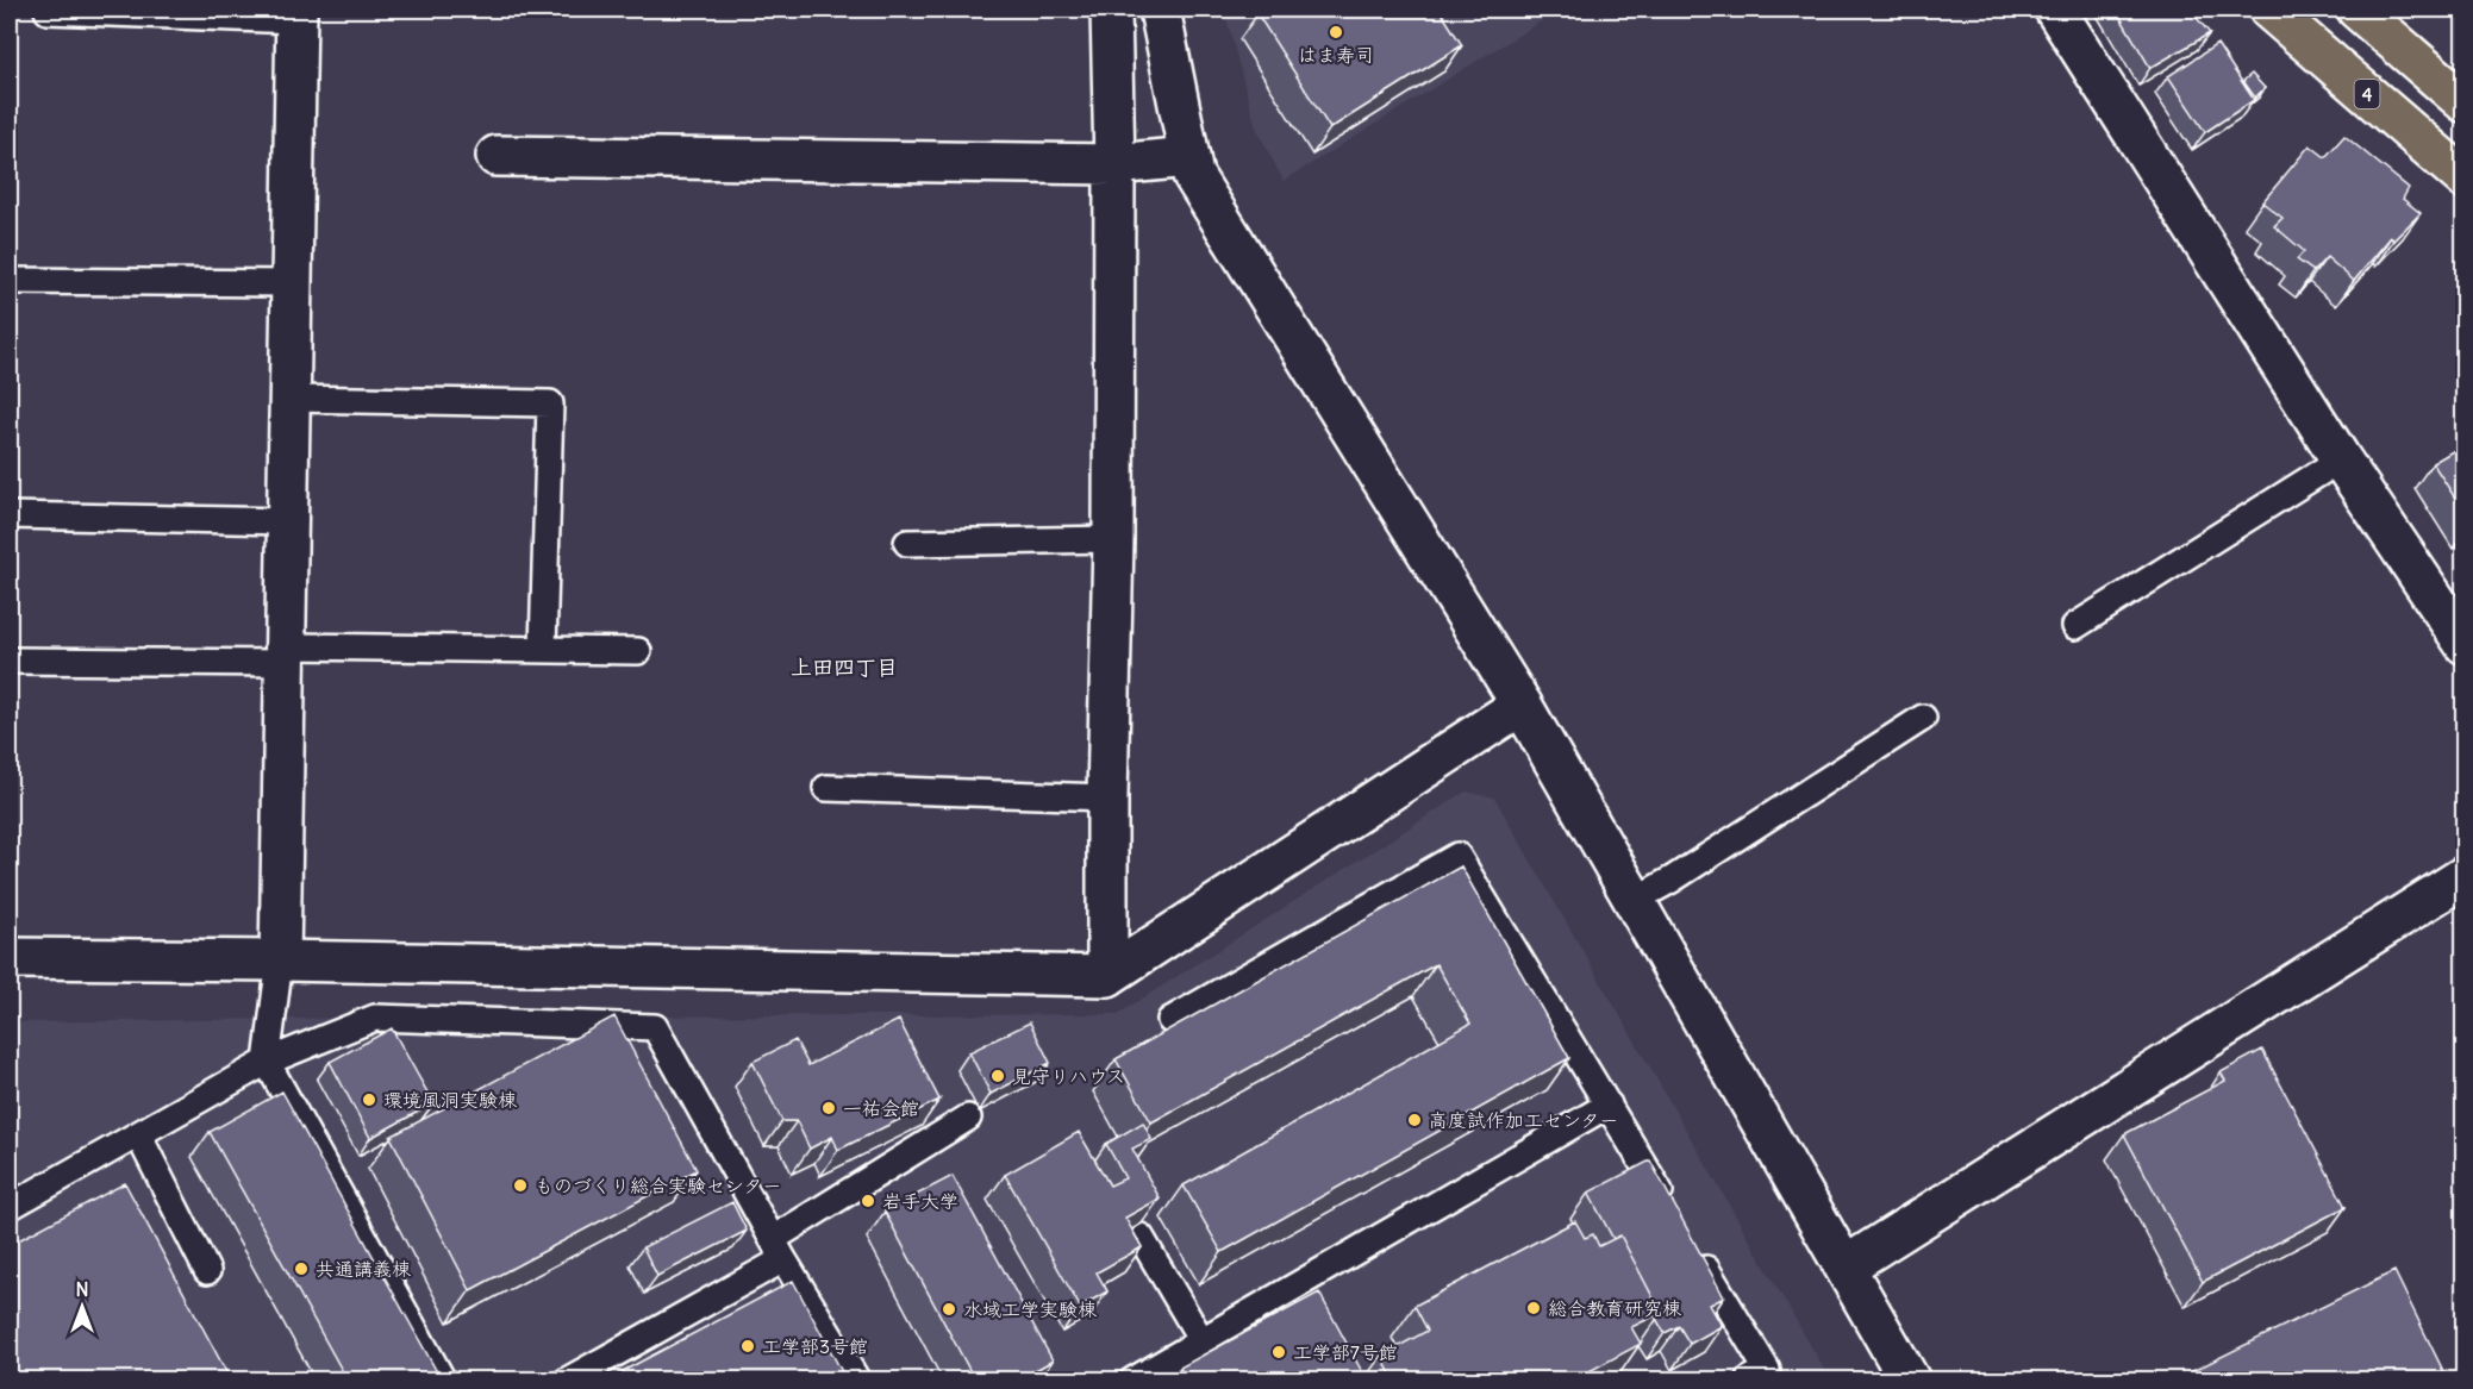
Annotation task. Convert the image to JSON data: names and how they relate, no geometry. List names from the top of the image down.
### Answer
{
  "streets": {
    "highway": ["4"]
  },
  "districts": ["上田四丁目"],
  "places": [
    "はま寿司",
    "見守りハウス",
    "環境風洞実験棟",
    "一祐会館",
    "高度試作加工センター",
    "ものづくり総合実験センター",
    "岩手大学",
    "共通講義棟",
    "総合教育研究棟",
    "水域工学実験棟",
    "工学部3号館",
    "工学部7号館"
  ],
  "north": "top"
}
